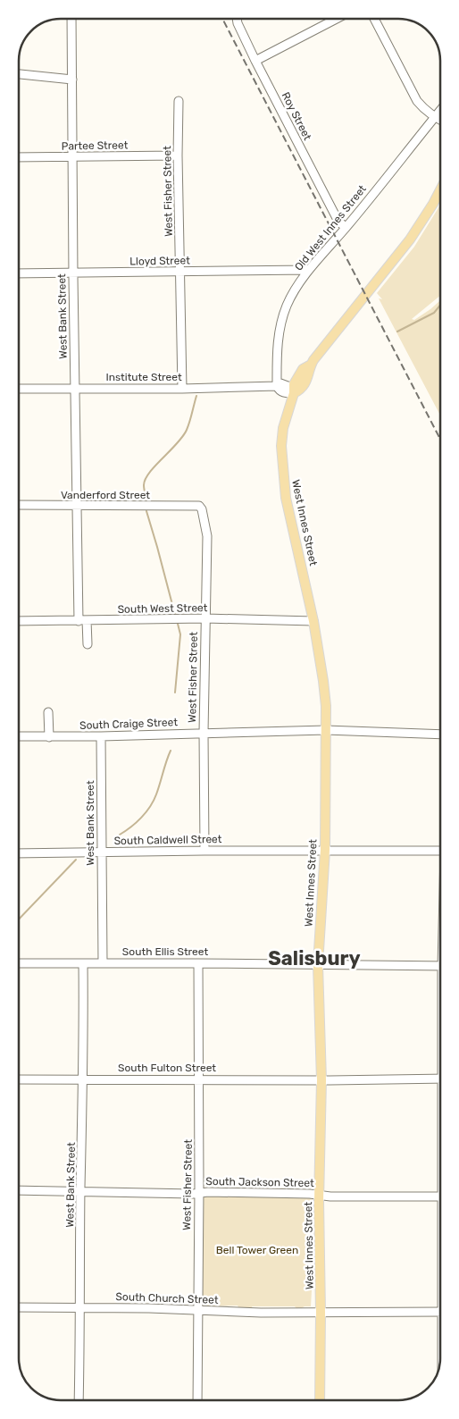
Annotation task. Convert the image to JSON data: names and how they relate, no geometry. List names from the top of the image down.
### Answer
{
  "streets": {
    "main road": ["West Innes Street"],
    "street": [
      "Roy Street",
      "Partee Street",
      "West Fisher Street",
      "Old West Innes Street",
      "Lloyd Street",
      "West Bank Street",
      "Institute Street",
      "Vanderford Street",
      "South West Street",
      "South Craige Street",
      "South Caldwell Street",
      "South Ellis Street",
      "South Fulton Street",
      "South Jackson Street",
      "South Church Street"
    ]
  },
  "crossings": [
    ["Roy Street", "Old West Innes Street"],
    ["Partee Street", "West Fisher Street"],
    ["Partee Street", "West Bank Street"],
    ["West Fisher Street", "Lloyd Street"],
    ["West Fisher Street", "Institute Street"],
    ["West Fisher Street", "Vanderford Street"],
    ["West Fisher Street", "South West Street"],
    ["West Fisher Street", "South Craige Street"],
    ["West Fisher Street", "South Caldwell Street"],
    ["West Fisher Street", "South Ellis Street"],
    ["West Fisher Street", "South Fulton Street"],
    ["West Fisher Street", "South Jackson Street"],
    ["West Fisher Street", "South Church Street"],
    ["Old West Innes Street", "Lloyd Street"],
    ["Old West Innes Street", "Institute Street"],
    ["Lloyd Street", "West Bank Street"],
    ["West Bank Street", "Institute Street"],
    ["West Bank Street", "Vanderford Street"],
    ["West Bank Street", "South West Street"],
    ["West Bank Street", "South Craige Street"],
    ["West Bank Street", "South Caldwell Street"],
    ["West Bank Street", "South Ellis Street"],
    ["West Bank Street", "South Fulton Street"],
    ["West Bank Street", "South Jackson Street"],
    ["West Bank Street", "South Church Street"],
    ["Institute Street", "West Innes Street"],
    ["West Innes Street", "South West Street"],
    ["West Innes Street", "South Craige Street"],
    ["West Innes Street", "South Caldwell Street"],
    ["West Innes Street", "South Ellis Street"],
    ["West Innes Street", "South Fulton Street"],
    ["West Innes Street", "South Jackson Street"],
    ["West Innes Street", "South Church Street"]
  ],
  "districts": ["Salisbury"],
  "parks": ["Bell Tower Green"]
}
